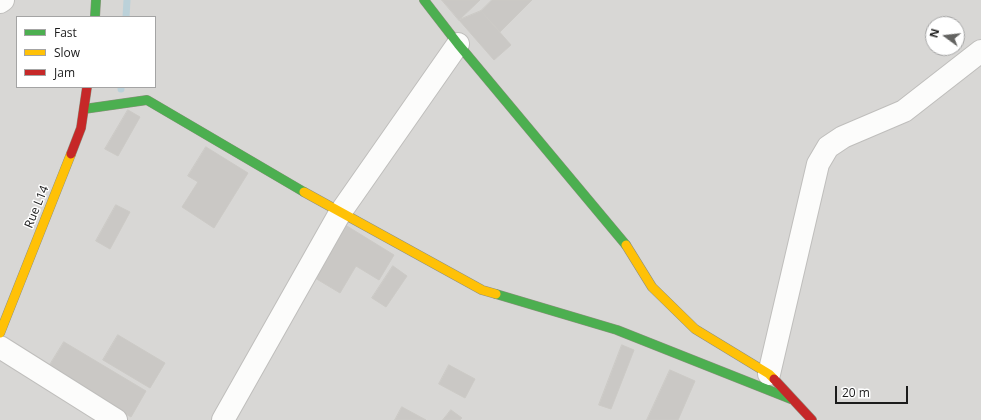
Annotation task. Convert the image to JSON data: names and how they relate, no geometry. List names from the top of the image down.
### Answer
{
  "streets": {
    "street": ["Rue L14"]
  },
  "legend": ["Fast", "Slow", "Jam"],
  "scale_bar": "20 m",
  "north": "left"
}
